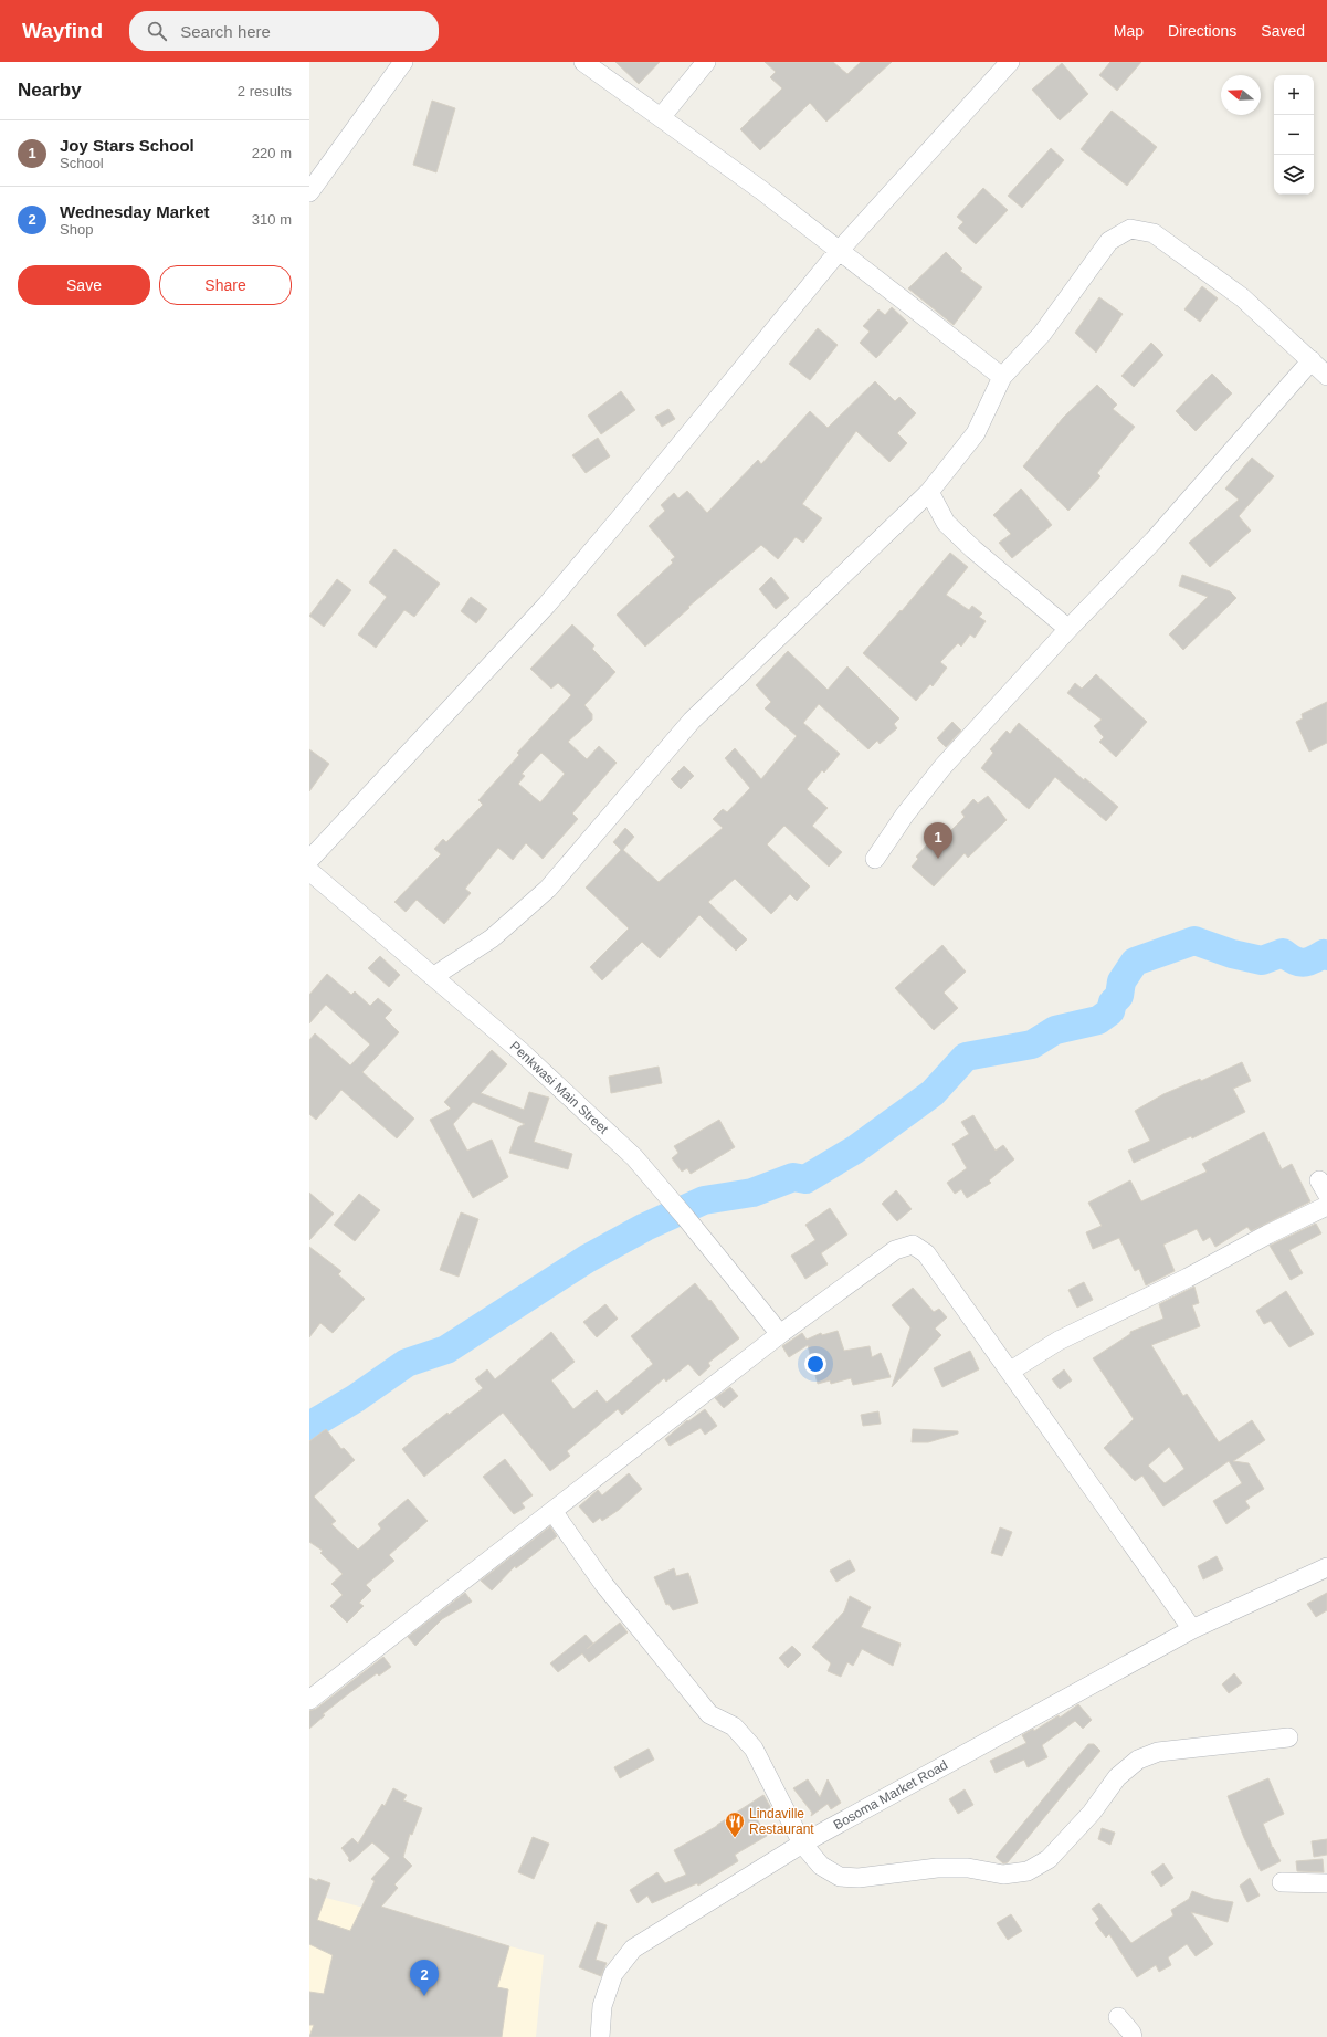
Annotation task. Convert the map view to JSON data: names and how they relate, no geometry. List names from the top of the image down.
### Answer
{
  "streets": {
    "street": ["Penkwasi Main Street", "Bosoma Market Road"]
  },
  "places": {
    "restaurant": ["Lindaville Restaurant"]
  },
  "north": "left",
  "page": {
    "header": "Wayfind",
    "search": "Search here",
    "nav": ["Map", "Directions", "Saved"],
    "heading": ["Nearby", "2 results"],
    "map_buttons": ["+", "−"],
    "list": [
      {
        "mark": "1",
        "name": "Joy Stars School",
        "note": "School",
        "value": "220 m"
      },
      {
        "mark": "2",
        "name": "Wednesday Market",
        "note": "Shop",
        "value": "310 m"
      }
    ],
    "buttons": ["Save", "Share"],
    "pins": ["1", "2"]
  }
}
